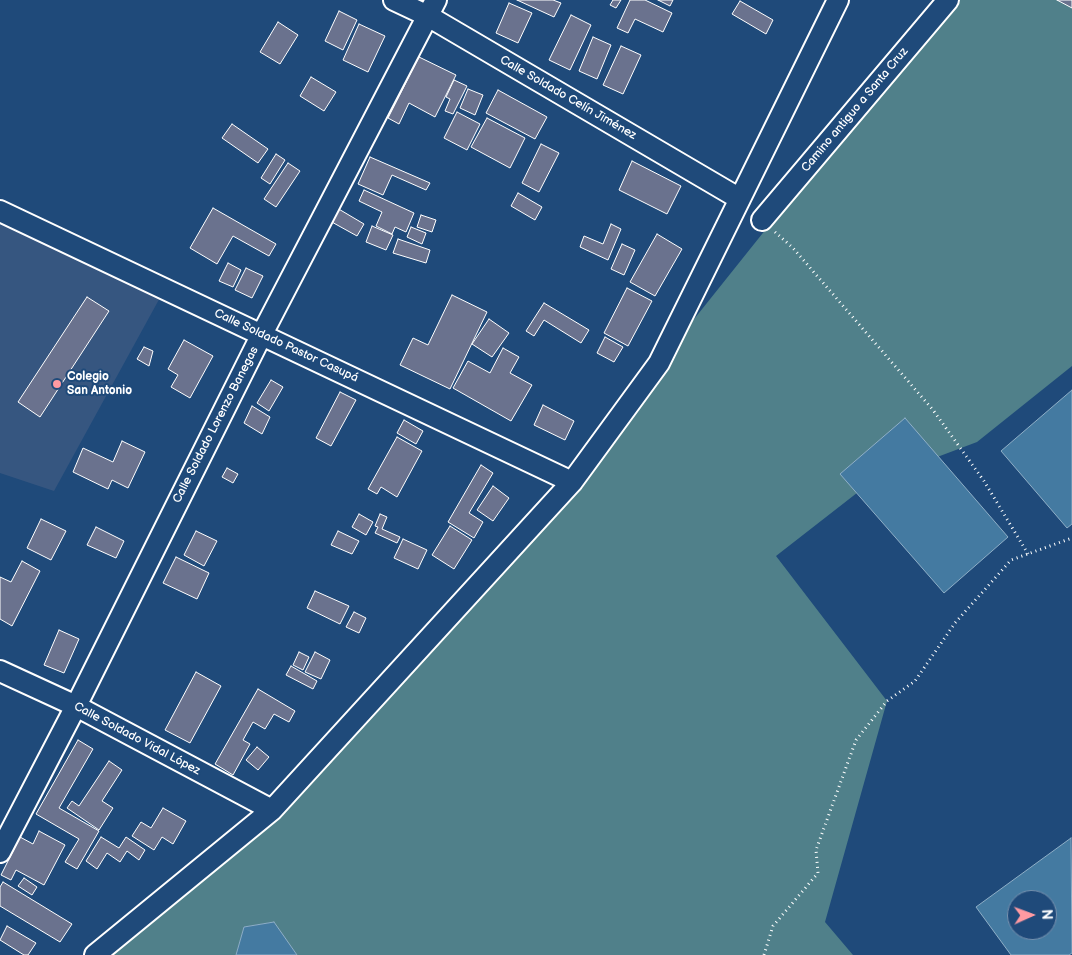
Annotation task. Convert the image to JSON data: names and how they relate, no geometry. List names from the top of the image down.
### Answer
{
  "streets": {
    "street": [
      "Calle Soldado Celín Jiménez",
      "Camino antiguo a Santa Cruz",
      "Calle Soldado Pastor Casupá",
      "Calle Soldado Lorenzo Banegas",
      "Calle Soldado Vidal López"
    ]
  },
  "crossings": [
    ["Calle Soldado Celín Jiménez", "Calle Soldado Lorenzo Banegas"],
    ["Calle Soldado Pastor Casupá", "Calle Soldado Lorenzo Banegas"],
    ["Calle Soldado Lorenzo Banegas", "Calle Soldado Vidal López"]
  ],
  "places": ["Colegio San Antonio"],
  "north": "right"
}
